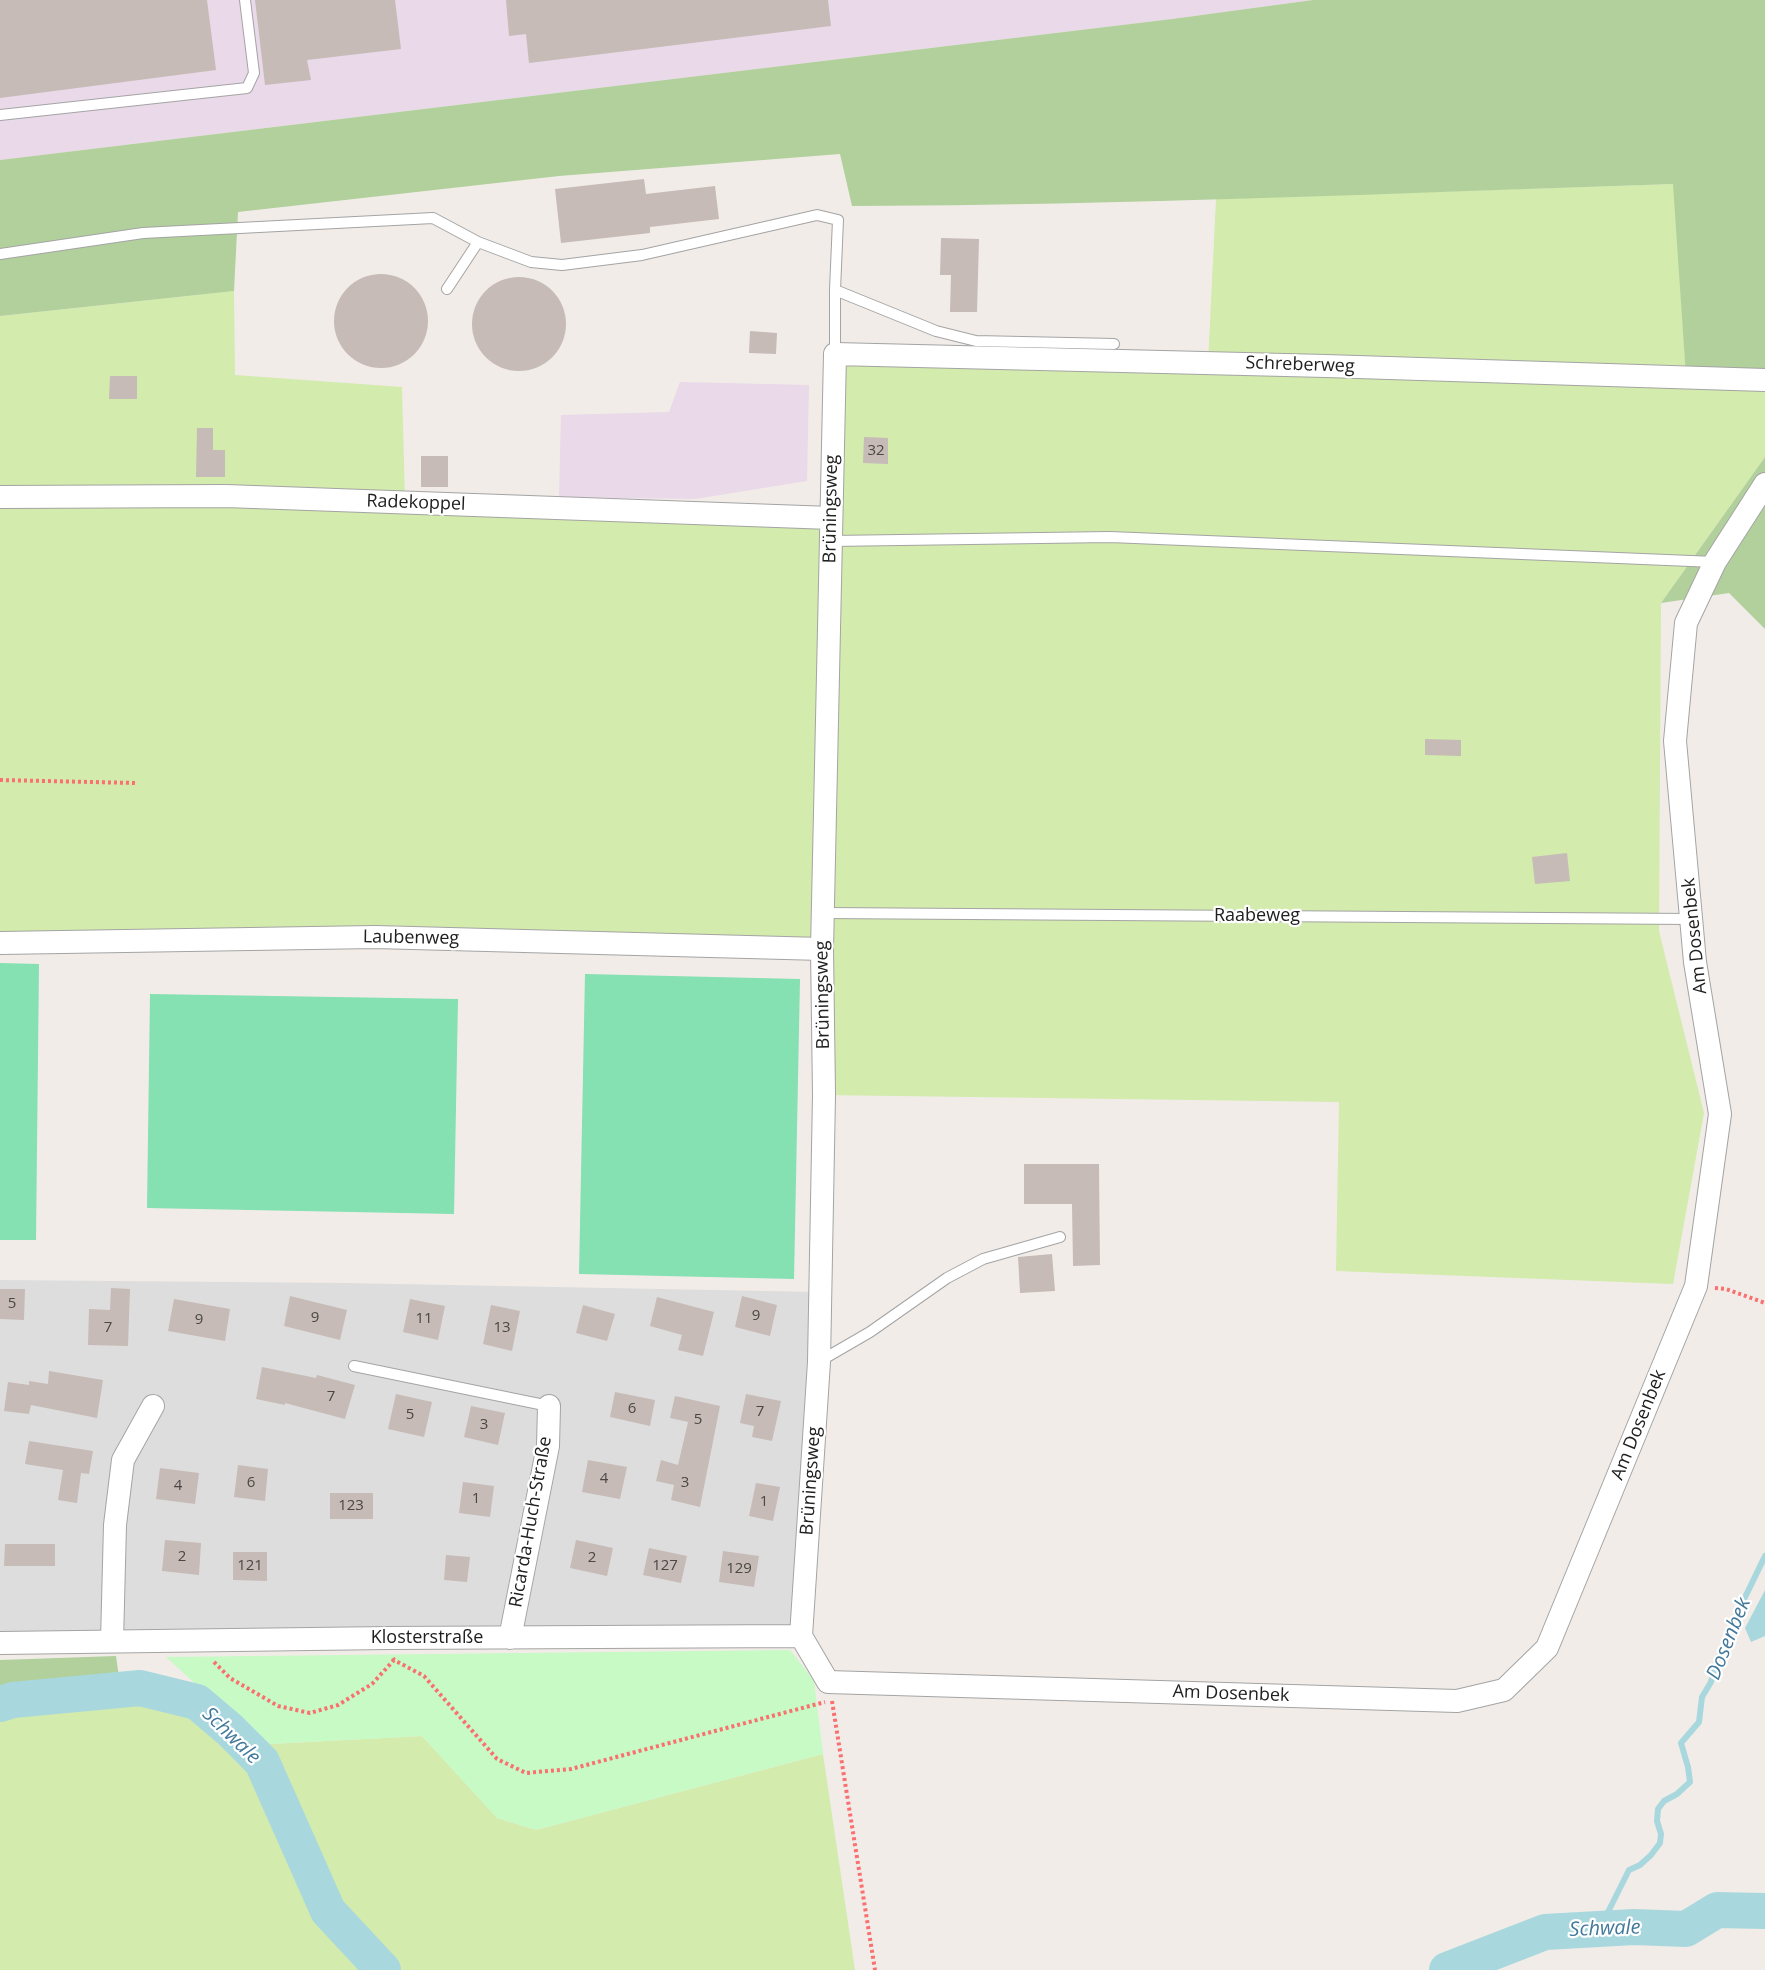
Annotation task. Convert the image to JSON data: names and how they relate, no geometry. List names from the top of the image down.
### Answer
{
  "streets": {
    "street": [
      "Schreberweg",
      "Radekoppel",
      "Brüningsweg",
      "Am Dosenbek",
      "Laubenweg",
      "Ricarda-Huch-Straße",
      "Klosterstraße"
    ],
    "lane": ["Raabeweg"]
  },
  "crossings": [
    ["Schreberweg", "Brüningsweg"],
    ["Radekoppel", "Brüningsweg"],
    ["Brüningsweg", "Raabeweg"],
    ["Brüningsweg", "Laubenweg"],
    ["Brüningsweg", "Klosterstraße"],
    ["Raabeweg", "Am Dosenbek"],
    ["Ricarda-Huch-Straße", "Klosterstraße"]
  ],
  "water": ["Dosenbek", "Schwale"],
  "house_numbers": [
    "32",
    "5",
    "9",
    "9",
    "11",
    "9",
    "7",
    "13",
    "7",
    "6",
    "7",
    "5",
    "5",
    "3",
    "4",
    "6",
    "3",
    "4",
    "1",
    "1",
    "123",
    "2",
    "2",
    "121",
    "127",
    "129"
  ]
}
